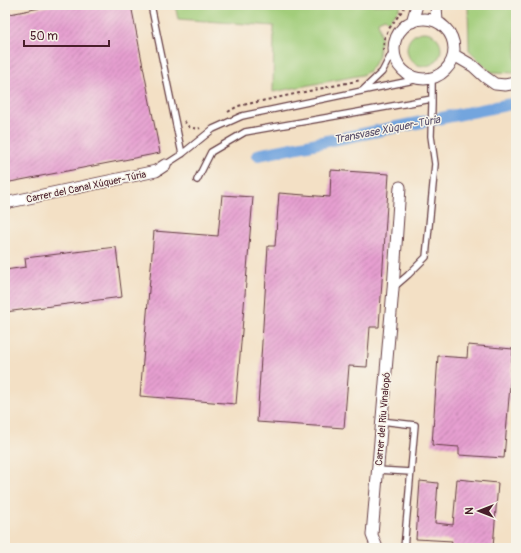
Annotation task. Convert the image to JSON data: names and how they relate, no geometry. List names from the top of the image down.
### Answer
{
  "streets": {
    "street": ["Carrer del Canal Xúquer-Túria", "Carrer del Riu Vinalopó"]
  },
  "water": ["Transvase Xùquer-Tùria"],
  "scale_bar": "50 m",
  "north": "left"
}
